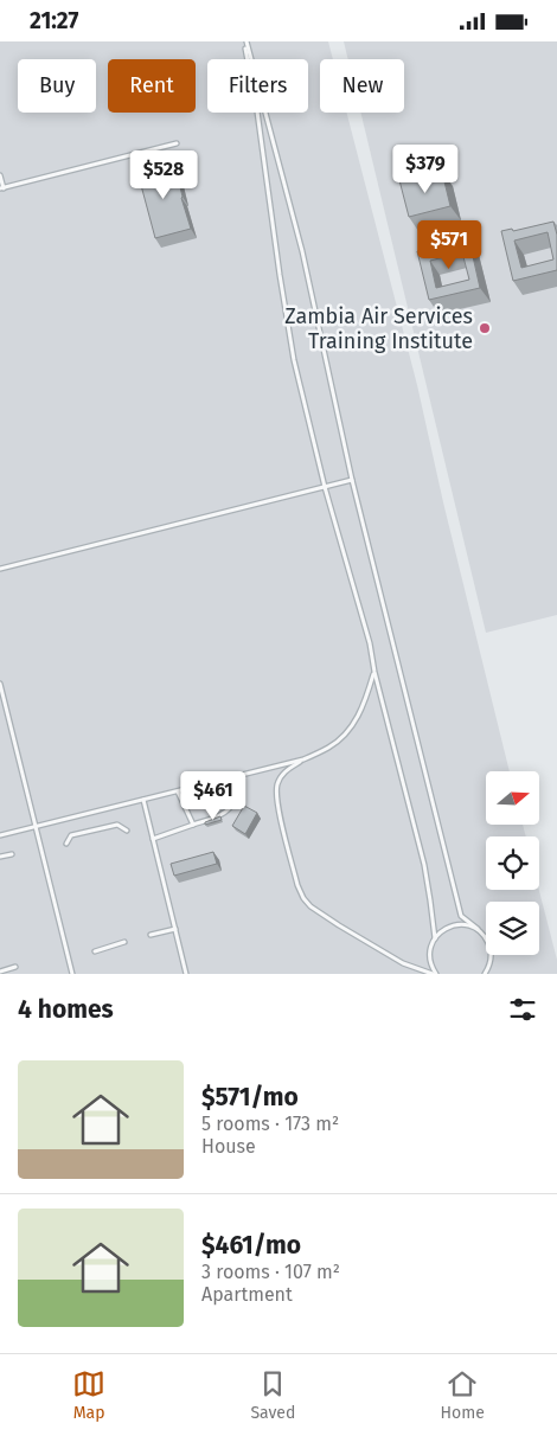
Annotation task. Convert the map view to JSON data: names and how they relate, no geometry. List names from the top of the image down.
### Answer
{
  "places": ["Zambia Air Services Training Institute"],
  "north": "right",
  "page": {
    "status": "21:27",
    "chip": [
      "Buy",
      "Rent",
      "Filters",
      "New"
    ],
    "price": [
      "$379",
      "$528",
      "$571",
      "$461"
    ],
    "heading": "4 homes",
    "list": [
      {
        "name": "$571/mo",
        "note": "5 rooms · 173 m² · House"
      },
      {
        "name": "$461/mo",
        "note": "3 rooms · 107 m² · Apartment"
      }
    ],
    "tabs": ["Map", "Saved", "Home"]
  }
}
